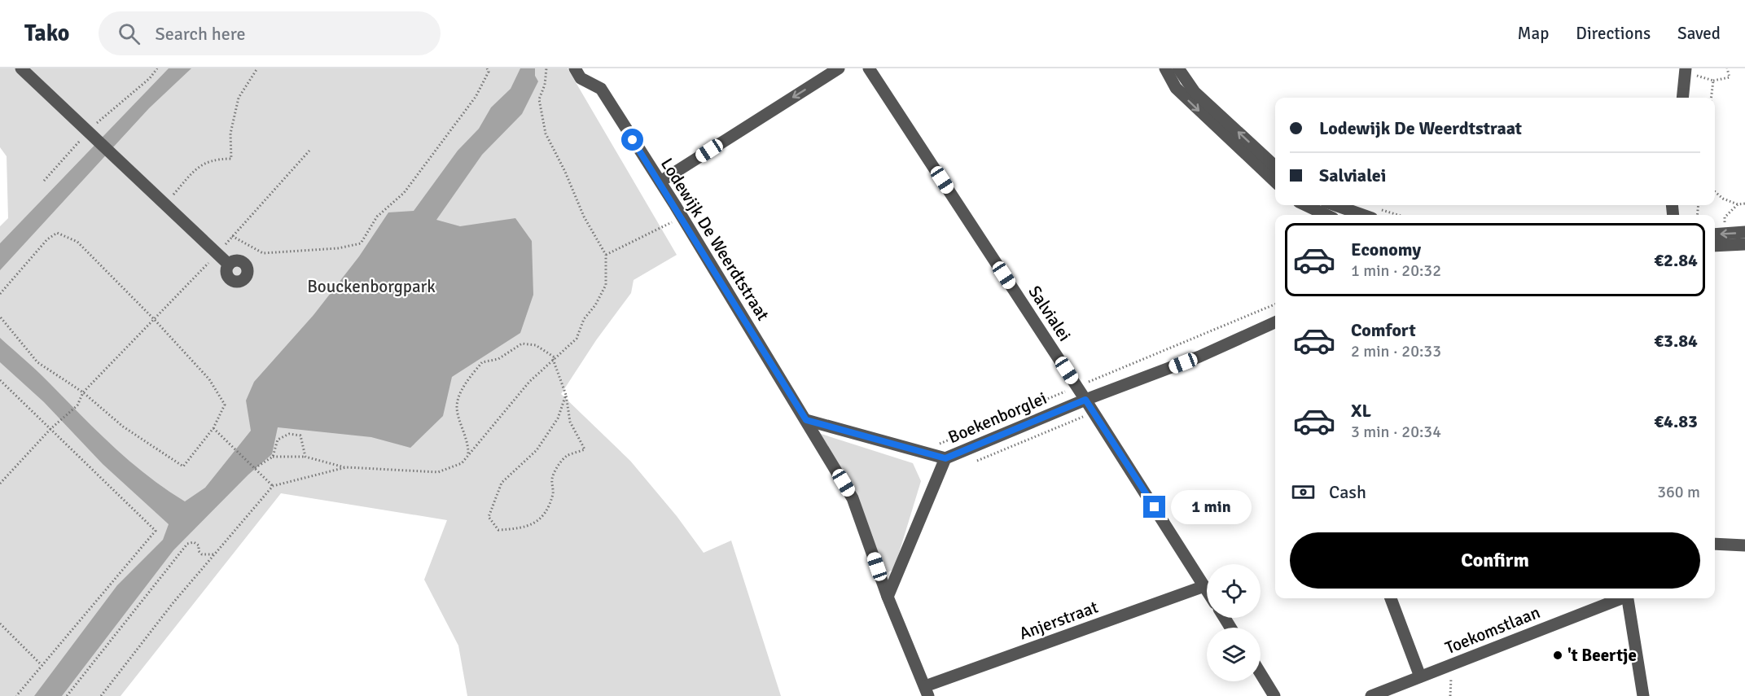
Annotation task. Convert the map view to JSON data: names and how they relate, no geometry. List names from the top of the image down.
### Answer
{
  "streets": {
    "street": [
      "Lodewijk De Weerdtstraat",
      "Salvialei",
      "Boekenborglei",
      "Anjerstraat",
      "Toekomstlaan"
    ]
  },
  "crossings": [
    ["Lodewijk De Weerdtstraat", "Anjerstraat"],
    ["Salvialei", "Boekenborglei"],
    ["Salvialei", "Anjerstraat"]
  ],
  "parks": ["Bouckenborgpark"],
  "places": ["'t Beertje"],
  "page": {
    "header": "Tako",
    "search": "Search here",
    "nav": ["Map", "Directions", "Saved"],
    "banner": ["Lodewijk De Weerdtstraat", "Salvialei"],
    "list": [
      {
        "name": "Economy",
        "note": "1 min · 20:32",
        "value": "€2.84"
      },
      {
        "name": "Comfort",
        "note": "2 min · 20:33",
        "value": "€3.84"
      },
      {
        "name": "XL",
        "note": "3 min · 20:34",
        "value": "€4.83"
      }
    ],
    "pay": ["Cash", "360 m"],
    "bubble": "1 min",
    "buttons": "Confirm"
  }
}
